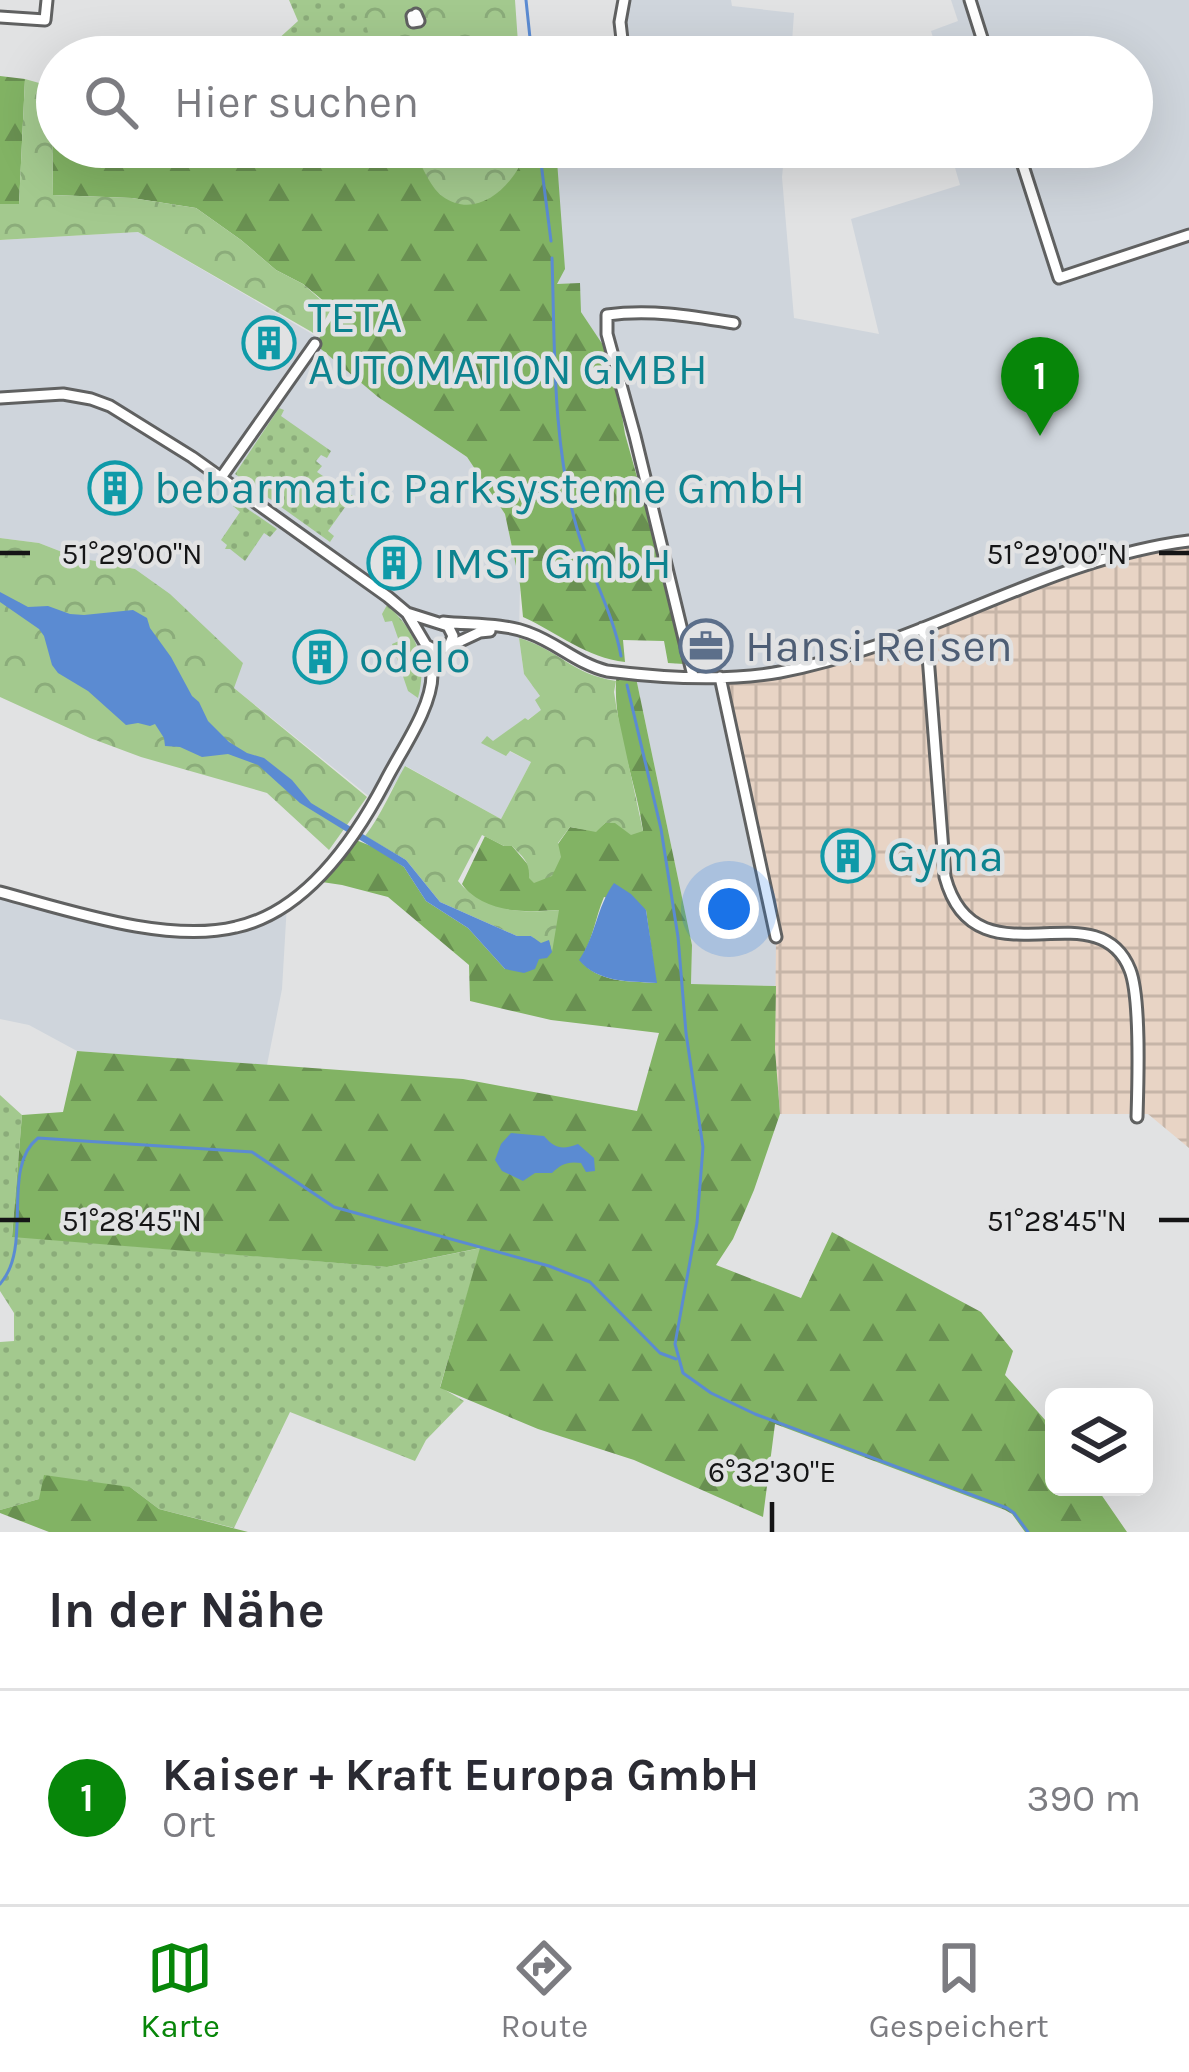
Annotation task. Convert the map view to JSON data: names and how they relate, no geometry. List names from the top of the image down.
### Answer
{
  "places": {
    "building": [
      "TETA AUTOMATION GMBH",
      "bebarmatic Parksysteme GmbH",
      "IMST GmbH",
      "odelo",
      "Gyma"
    ],
    "office": ["Hansi Reisen"]
  },
  "page": {
    "search": "Hier suchen",
    "pins": "1",
    "heading": "In der Nähe",
    "list": [
      {
        "mark": "1",
        "name": "Kaiser + Kraft Europa GmbH",
        "note": "Ort",
        "value": "390 m"
      }
    ],
    "nav": ["Karte", "Route", "Gespeichert"]
  },
  "coordinates": ["51°29'00\"N", "51°28'45\"N", "6°32'30\"E"]
}
